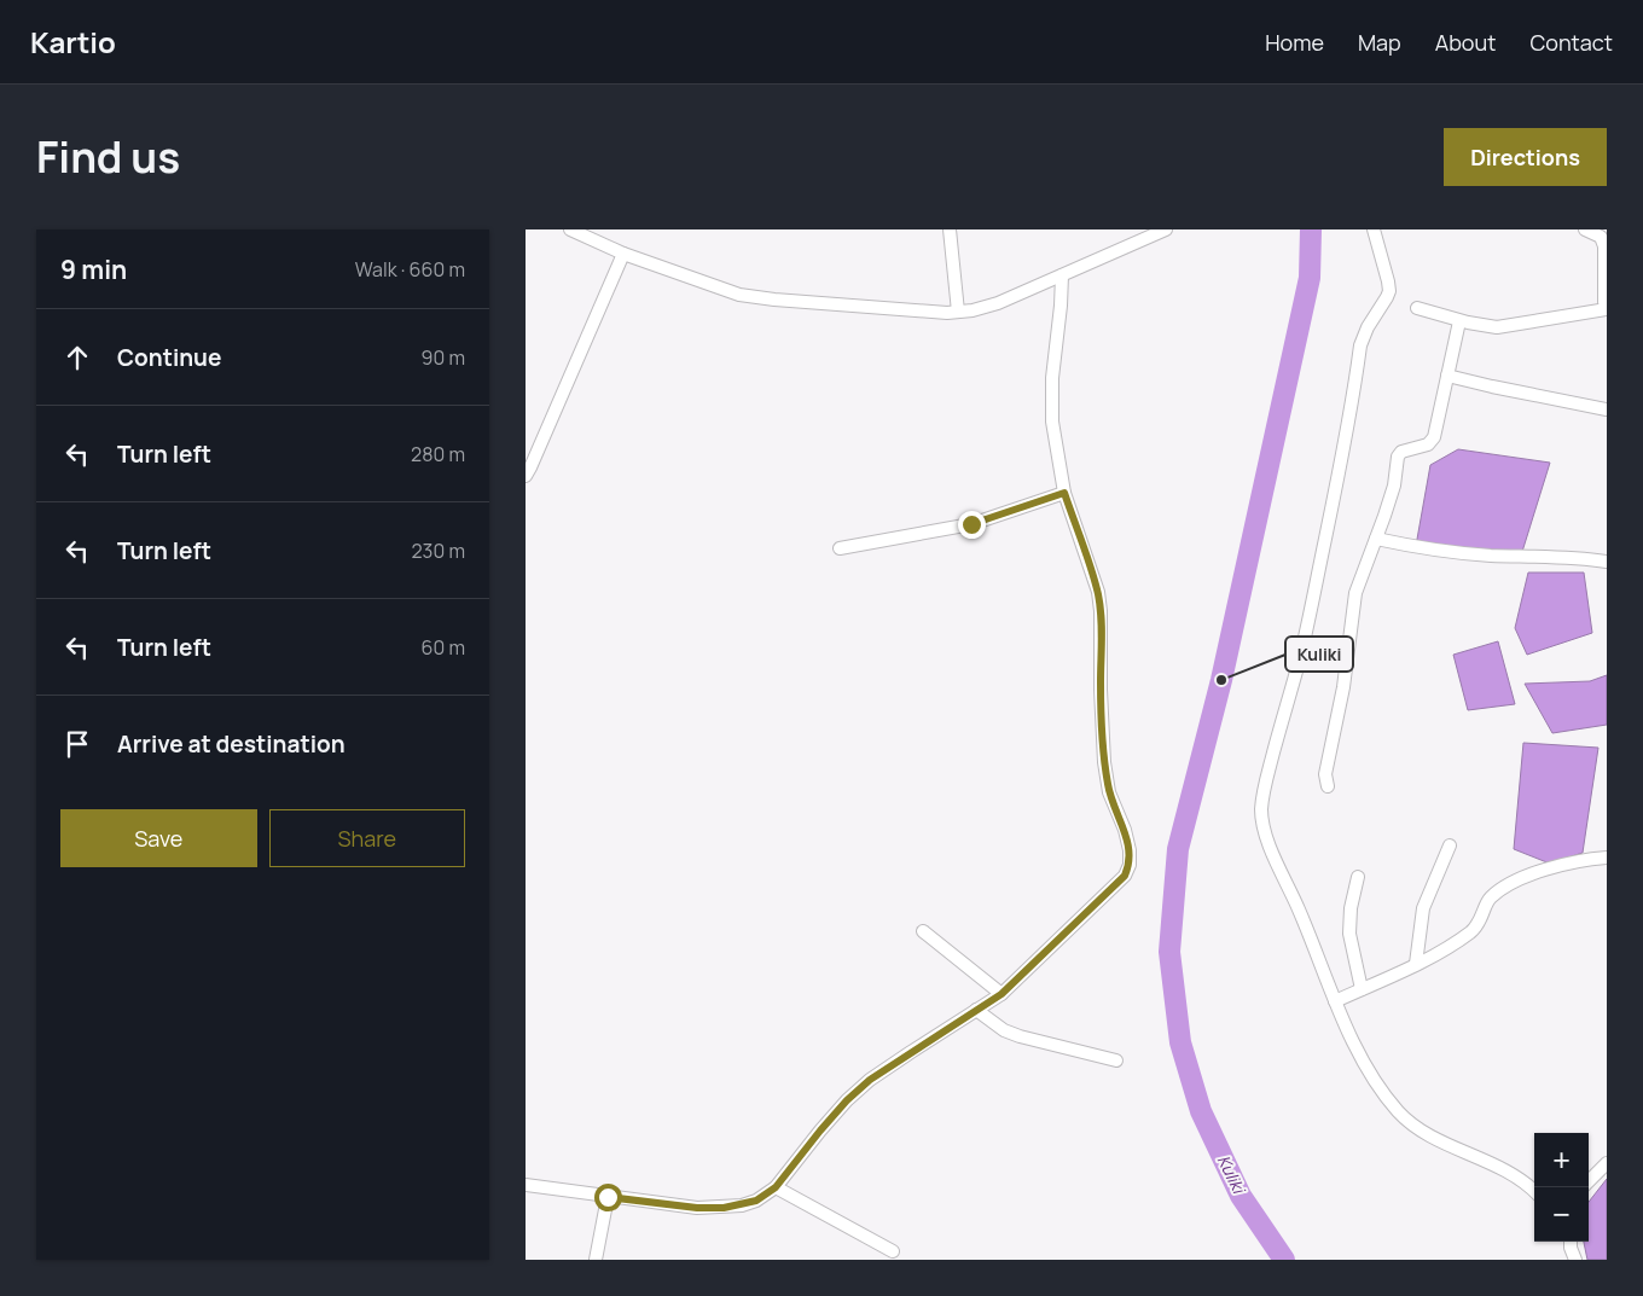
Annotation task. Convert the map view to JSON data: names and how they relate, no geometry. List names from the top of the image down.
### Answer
{
  "water": ["Kuliki"],
  "places": ["Kuliki"],
  "page": {
    "header": "Kartio",
    "nav": [
      "Home",
      "Map",
      "About",
      "Contact"
    ],
    "title": "Find us",
    "buttons": [
      "Directions",
      ["Save", "Share"]
    ],
    "heading": ["9 min", "Walk · 660 m"],
    "list": [
      ["Continue", "90 m"],
      ["Turn left", "280 m"],
      ["Turn left", "230 m"],
      ["Turn left", "60 m"],
      "Arrive at destination"
    ],
    "map_buttons": ["+", "−"]
  }
}
